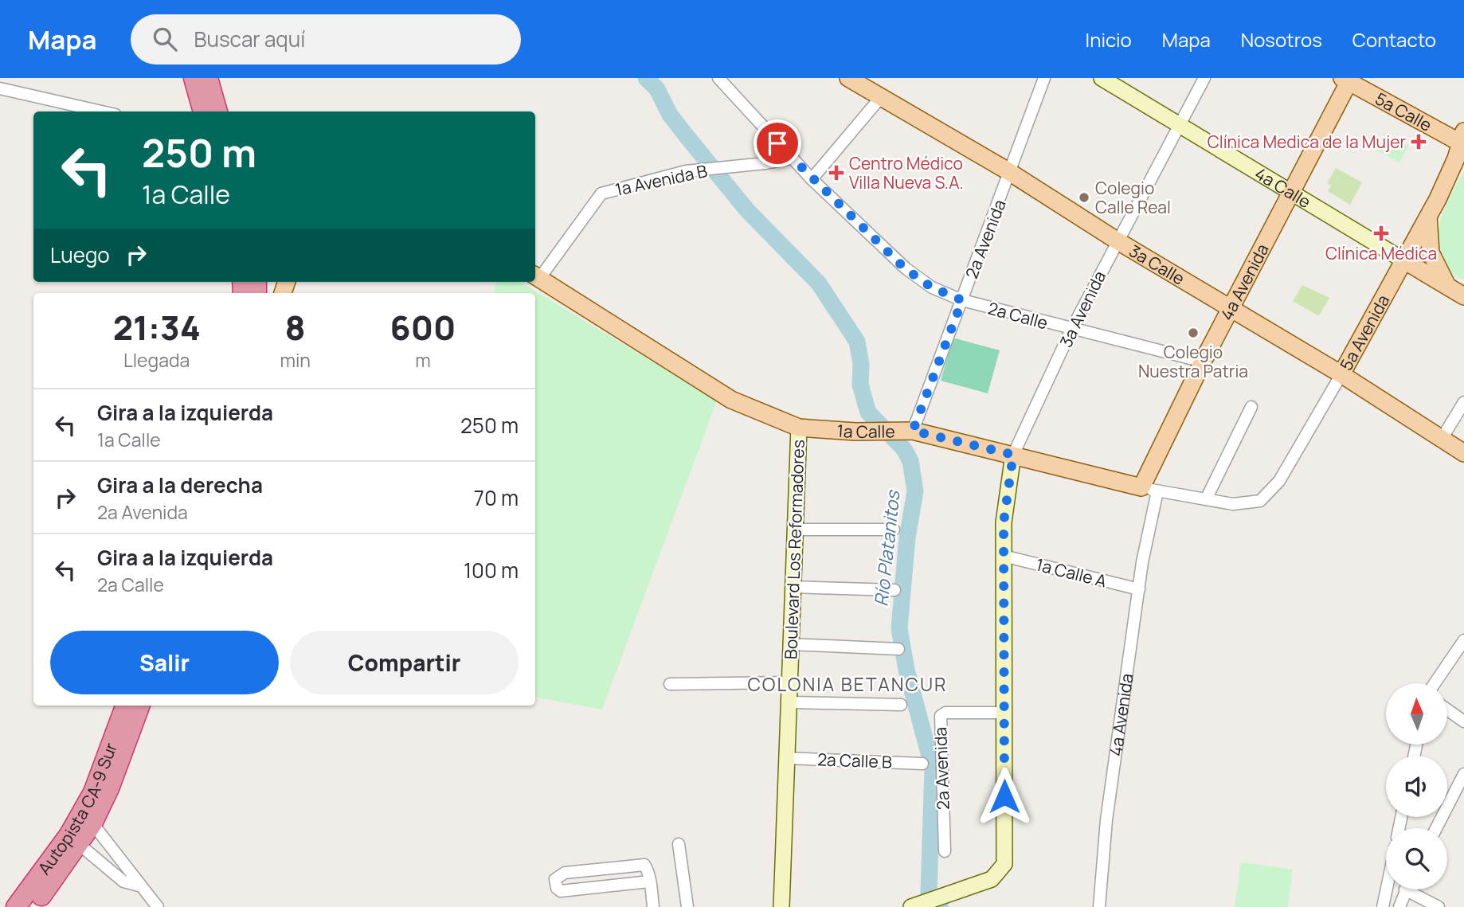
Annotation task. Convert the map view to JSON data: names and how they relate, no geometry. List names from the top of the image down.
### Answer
{
  "streets": {
    "highway": ["Autopista CA-9 Sur"],
    "main road": [
      "5a Calle",
      "4a Calle",
      "3a Calle",
      "4a Avenida",
      "5a Avenida",
      "1a Calle",
      "Boulevard Los Reformadores"
    ],
    "street": [
      "1a Avenida B",
      "2a Avenida",
      "3a Avenida",
      "2a Calle",
      "1a Calle A",
      "2a Calle B"
    ]
  },
  "crossings": [
    ["5a Calle", "4a Avenida"],
    ["5a Calle", "5a Avenida"],
    ["1a Avenida B", "2a Calle"],
    ["1a Avenida B", "1a Calle"],
    ["4a Calle", "4a Avenida"],
    ["4a Calle", "3a Avenida"],
    ["4a Calle", "5a Avenida"],
    ["2a Avenida", "3a Calle"],
    ["2a Avenida", "2a Calle"],
    ["2a Avenida", "1a Calle"],
    ["3a Calle", "4a Avenida"],
    ["3a Calle", "3a Avenida"],
    ["3a Calle", "5a Avenida"],
    ["4a Avenida", "2a Calle"],
    ["4a Avenida", "1a Calle"],
    ["4a Avenida", "1a Calle A"],
    ["3a Avenida", "2a Calle"],
    ["3a Avenida", "1a Calle"],
    ["5a Avenida", "1a Calle"],
    ["1a Calle", "Boulevard Los Reformadores"],
    ["Boulevard Los Reformadores", "2a Calle B"]
  ],
  "districts": ["COLONIA BETANCUR"],
  "water": ["Río Platanitos"],
  "places": {
    "health": ["Clínica Medica de la Mujer", "Centro Médico Villa Nueva S.A.", "Clínica Médica"],
    "other": ["Colegio Calle Real", "Colegio Nuestra Patria"]
  },
  "north": "top",
  "page": {
    "header": "Mapa",
    "search": "Buscar aquí",
    "nav": [
      "Inicio",
      "Mapa",
      "Nosotros",
      "Contacto"
    ],
    "turn": ["250 m", "1a Calle"],
    "then": "Luego",
    "eta": [
      "21:34",
      "Llegada",
      "8",
      "min",
      "600",
      "m"
    ],
    "list": [
      {
        "name": "Gira a la izquierda",
        "note": "1a Calle",
        "value": "250 m"
      },
      {
        "name": "Gira a la derecha",
        "note": "2a Avenida",
        "value": "70 m"
      },
      {
        "name": "Gira a la izquierda",
        "note": "2a Calle",
        "value": "100 m"
      }
    ],
    "buttons": ["Salir", "Compartir"]
  }
}
